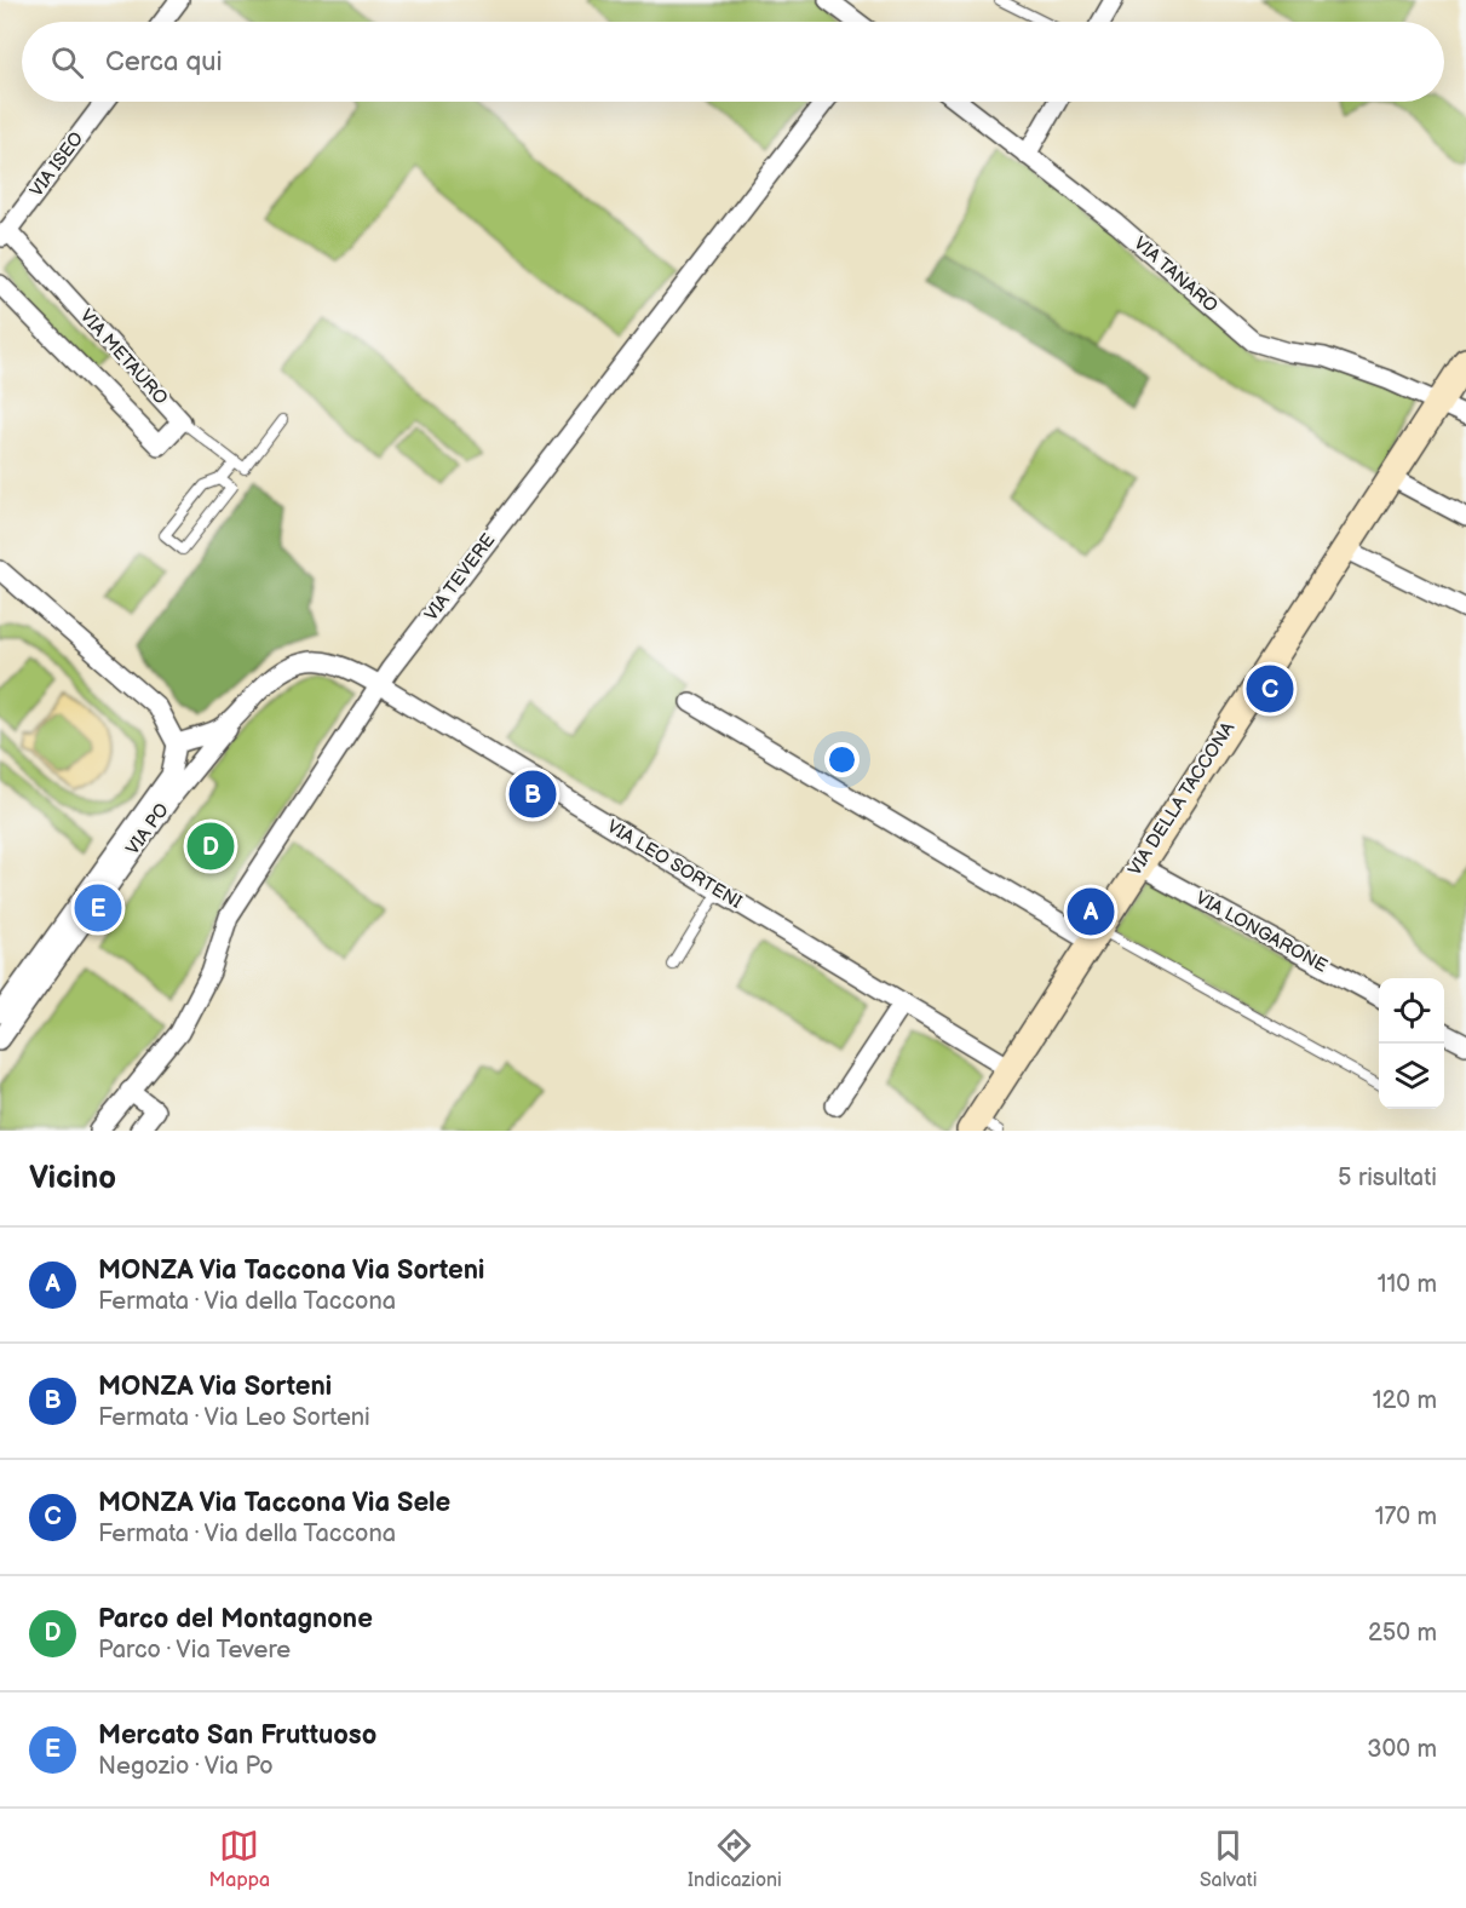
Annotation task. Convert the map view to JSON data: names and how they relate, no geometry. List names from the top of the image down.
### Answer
{
  "streets": {
    "main road": ["VIA DELLA TACCONA"],
    "street": [
      "VIA ISEO",
      "VIA TANARO",
      "VIA METAURO",
      "VIA TEVERE",
      "VIA PO",
      "VIA LEO SORTENI",
      "VIA LONGARONE"
    ]
  },
  "crossings": [
    ["VIA ISEO", "VIA METAURO"],
    ["VIA TANARO", "VIA DELLA TACCONA"],
    ["VIA TEVERE", "VIA LEO SORTENI"],
    ["VIA DELLA TACCONA", "VIA LEO SORTENI"],
    ["VIA DELLA TACCONA", "VIA LONGARONE"],
    ["VIA PO", "VIA LEO SORTENI"]
  ],
  "page": {
    "search": "Cerca qui",
    "pins": [
      "C",
      "B",
      "D",
      "E",
      "A"
    ],
    "heading": ["Vicino", "5 risultati"],
    "list": [
      {
        "mark": "A",
        "name": "MONZA Via Taccona Via Sorteni",
        "note": "Fermata · Via della Taccona",
        "value": "110 m"
      },
      {
        "mark": "B",
        "name": "MONZA Via Sorteni",
        "note": "Fermata · Via Leo Sorteni",
        "value": "120 m"
      },
      {
        "mark": "C",
        "name": "MONZA Via Taccona Via Sele",
        "note": "Fermata · Via della Taccona",
        "value": "170 m"
      },
      {
        "mark": "D",
        "name": "Parco del Montagnone",
        "note": "Parco · Via Tevere",
        "value": "250 m"
      },
      {
        "mark": "E",
        "name": "Mercato San Fruttuoso",
        "note": "Negozio · Via Po",
        "value": "300 m"
      }
    ],
    "nav": ["Mappa", "Indicazioni", "Salvati"]
  }
}
